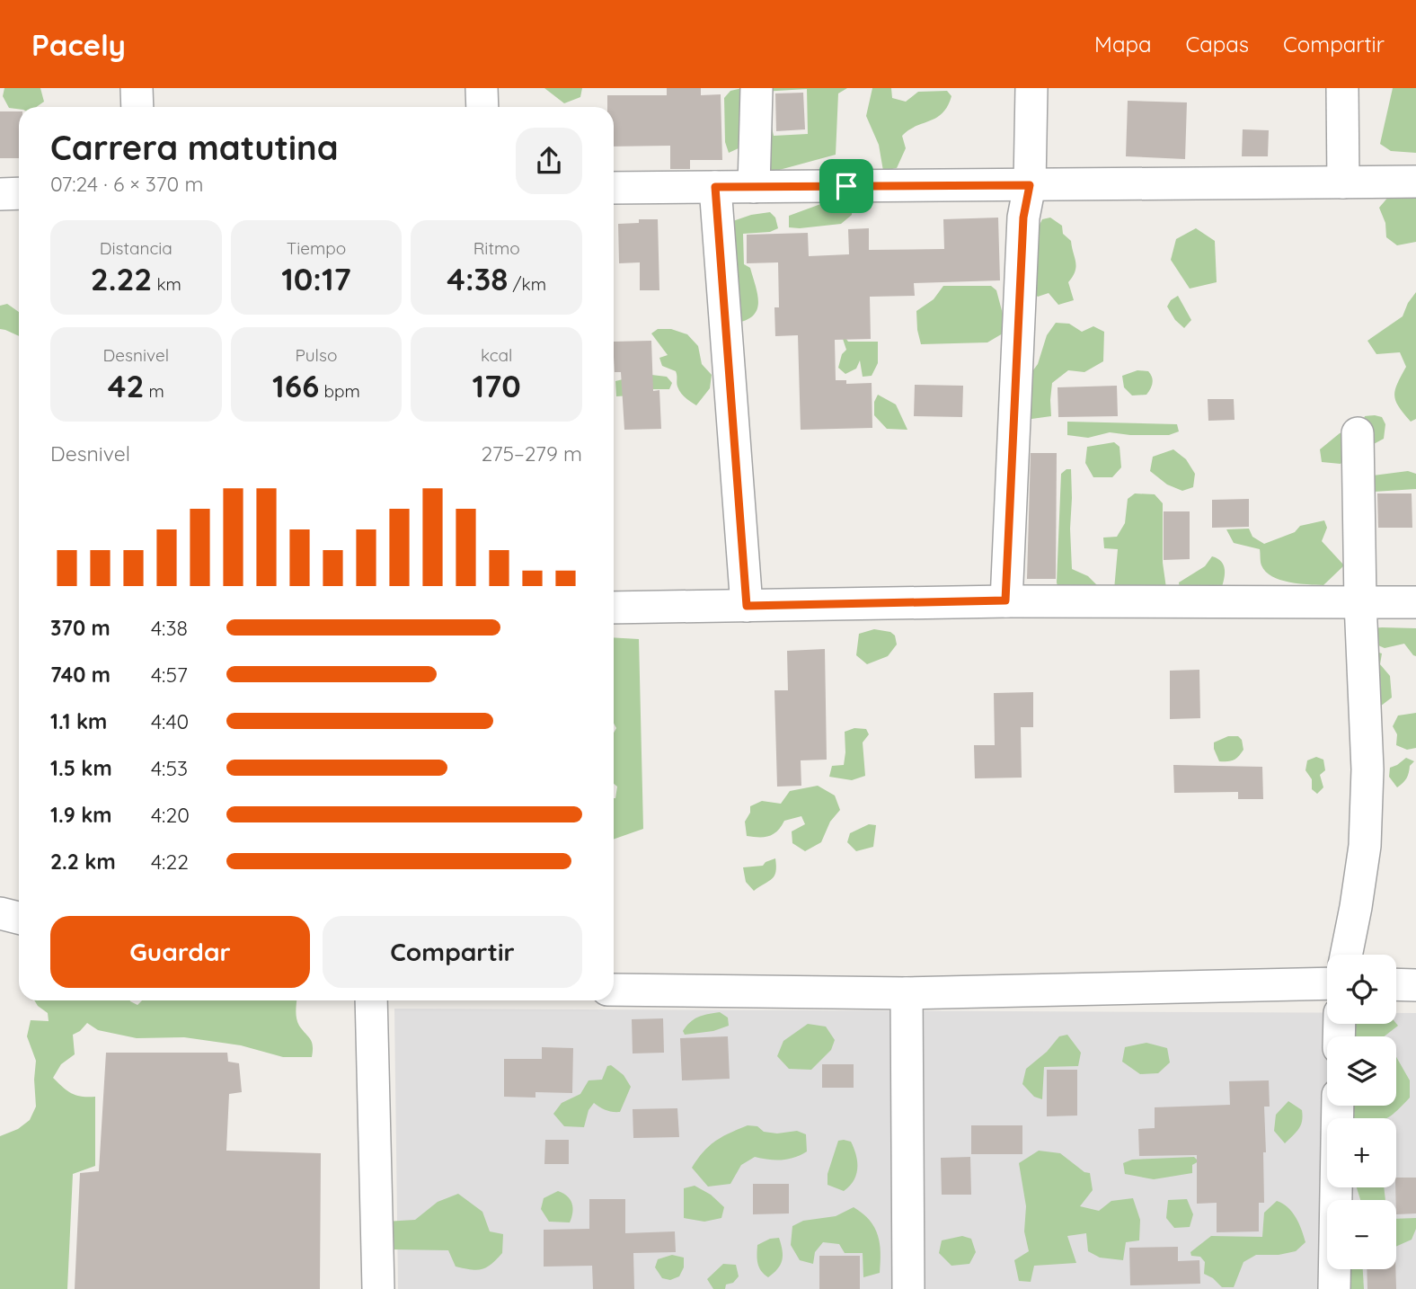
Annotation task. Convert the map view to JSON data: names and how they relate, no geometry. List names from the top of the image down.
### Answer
{
  "page": {
    "header": "Pacely",
    "nav": ["Mapa", "Capas", "Compartir"],
    "heading": ["Carrera matutina", "07:24 · 6 × 370 m"],
    "stats": [
      ["Distancia", "2.22 km"],
      ["Tiempo", "10:17"],
      ["Ritmo", "4:38 /km"],
      ["Desnivel", "42 m"],
      ["Pulso", "166 bpm"],
      ["kcal", "170"]
    ],
    "chart": ["Desnivel", "275–279 m"],
    "list": [
      {
        "name": "370 m",
        "note": "4:38"
      },
      {
        "name": "740 m",
        "note": "4:57"
      },
      {
        "name": "1.1 km",
        "note": "4:40"
      },
      {
        "name": "1.5 km",
        "note": "4:53"
      },
      {
        "name": "1.9 km",
        "note": "4:20"
      },
      {
        "name": "2.2 km",
        "note": "4:22"
      }
    ],
    "buttons": ["Guardar", "Compartir"],
    "map_buttons": ["+", "−"]
  }
}
